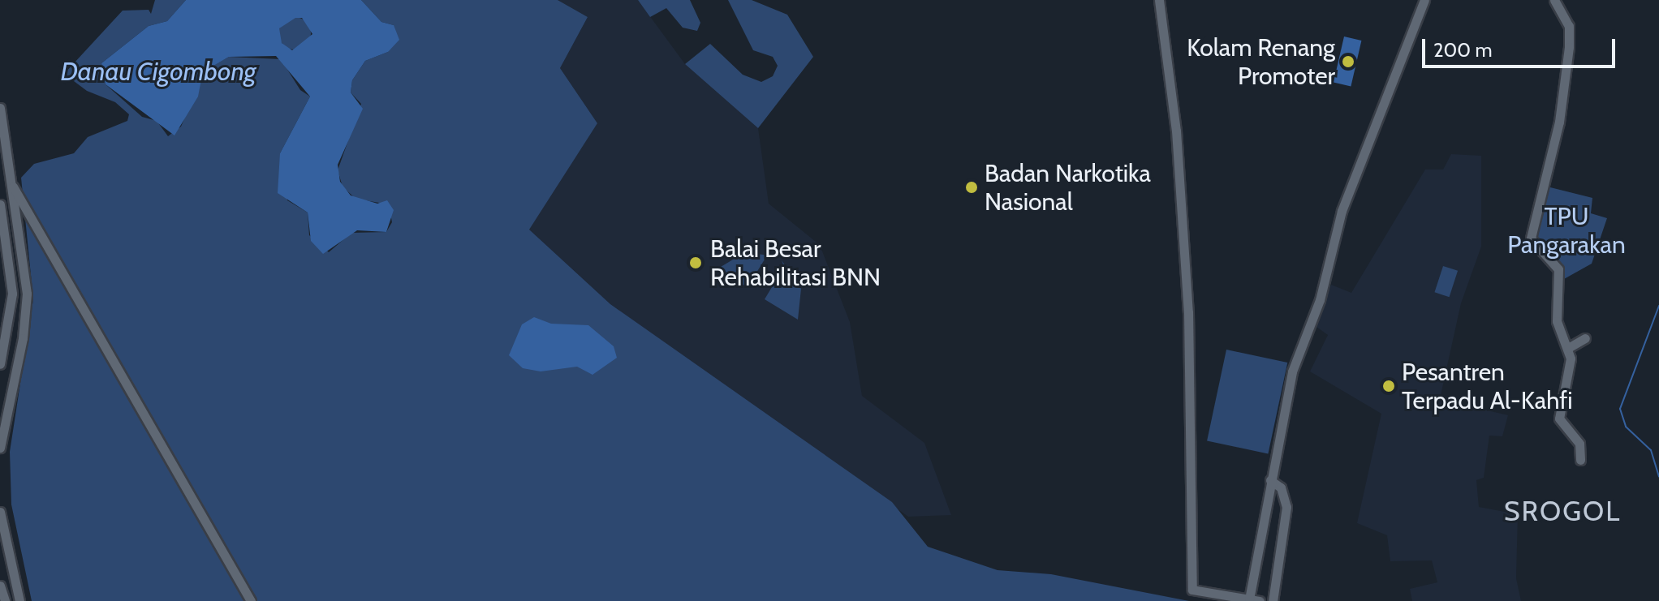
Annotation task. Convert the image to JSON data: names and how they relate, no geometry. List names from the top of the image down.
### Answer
{
  "districts": ["SROGOL"],
  "water": ["Danau Cigombong"],
  "parks": ["TPU Pangarakan"],
  "places": [
    "Kolam Renang Promoter",
    "Badan Narkotika Nasional",
    "Balai Besar Rehabilitasi BNN",
    "Pesantren Terpadu Al-Kahfi"
  ],
  "scale_bar": "200 m"
}
